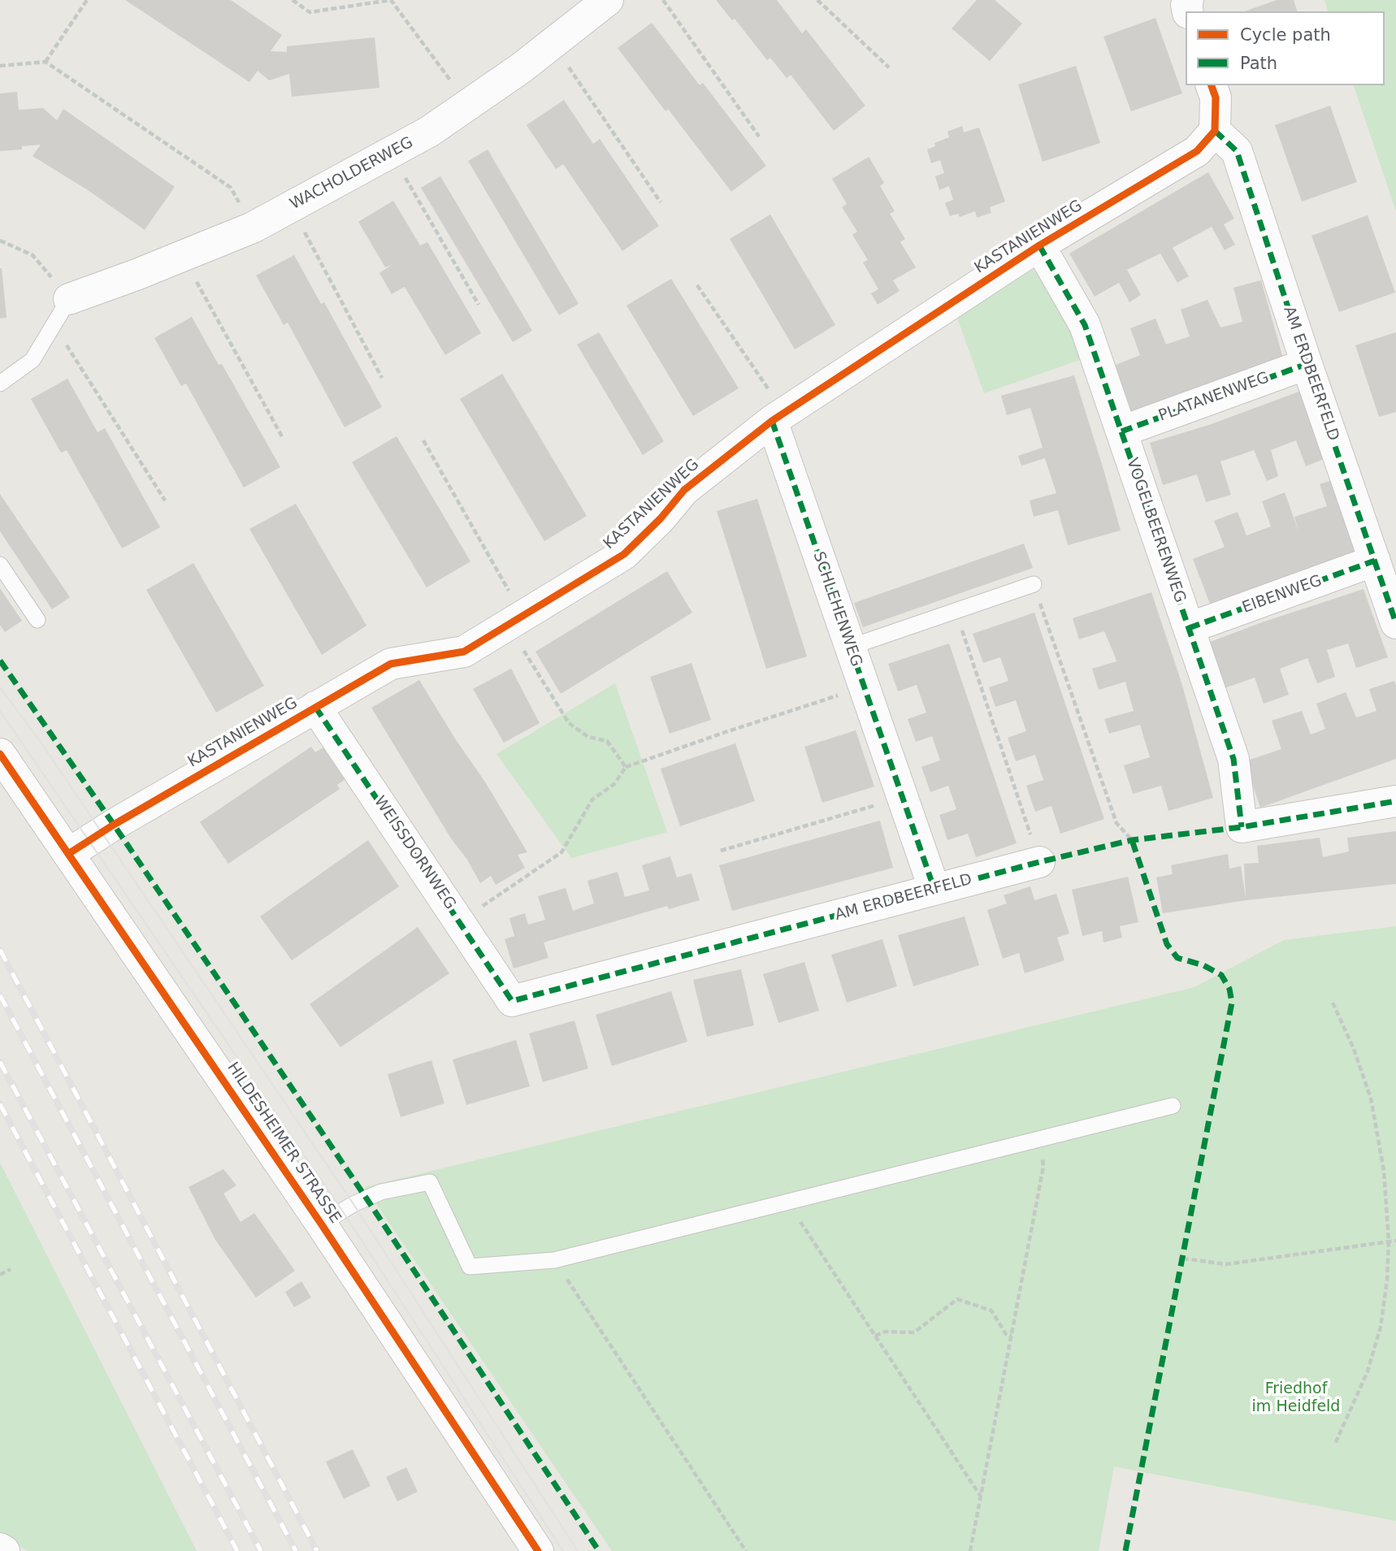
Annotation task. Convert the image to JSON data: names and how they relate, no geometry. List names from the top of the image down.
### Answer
{
  "streets": {
    "street": [
      "WACHOLDERWEG",
      "KASTANIENWEG",
      "AM ERDBEERFELD",
      "PLATANENWEG",
      "VOGELBEERENWEG",
      "EIBENWEG",
      "SCHLEHENWEG",
      "WEISSDORNWEG",
      "HILDESHEIMER STRASSE"
    ]
  },
  "crossings": [
    ["KASTANIENWEG", "AM ERDBEERFELD"],
    ["KASTANIENWEG", "VOGELBEERENWEG"],
    ["KASTANIENWEG", "SCHLEHENWEG"],
    ["KASTANIENWEG", "WEISSDORNWEG"],
    ["KASTANIENWEG", "HILDESHEIMER STRASSE"],
    ["AM ERDBEERFELD", "PLATANENWEG"],
    ["AM ERDBEERFELD", "EIBENWEG"],
    ["AM ERDBEERFELD", "SCHLEHENWEG"],
    ["AM ERDBEERFELD", "WEISSDORNWEG"],
    ["PLATANENWEG", "VOGELBEERENWEG"],
    ["VOGELBEERENWEG", "EIBENWEG"]
  ],
  "parks": ["Friedhof im Heidfeld"],
  "legend": ["Cycle path", "Path"]
}
